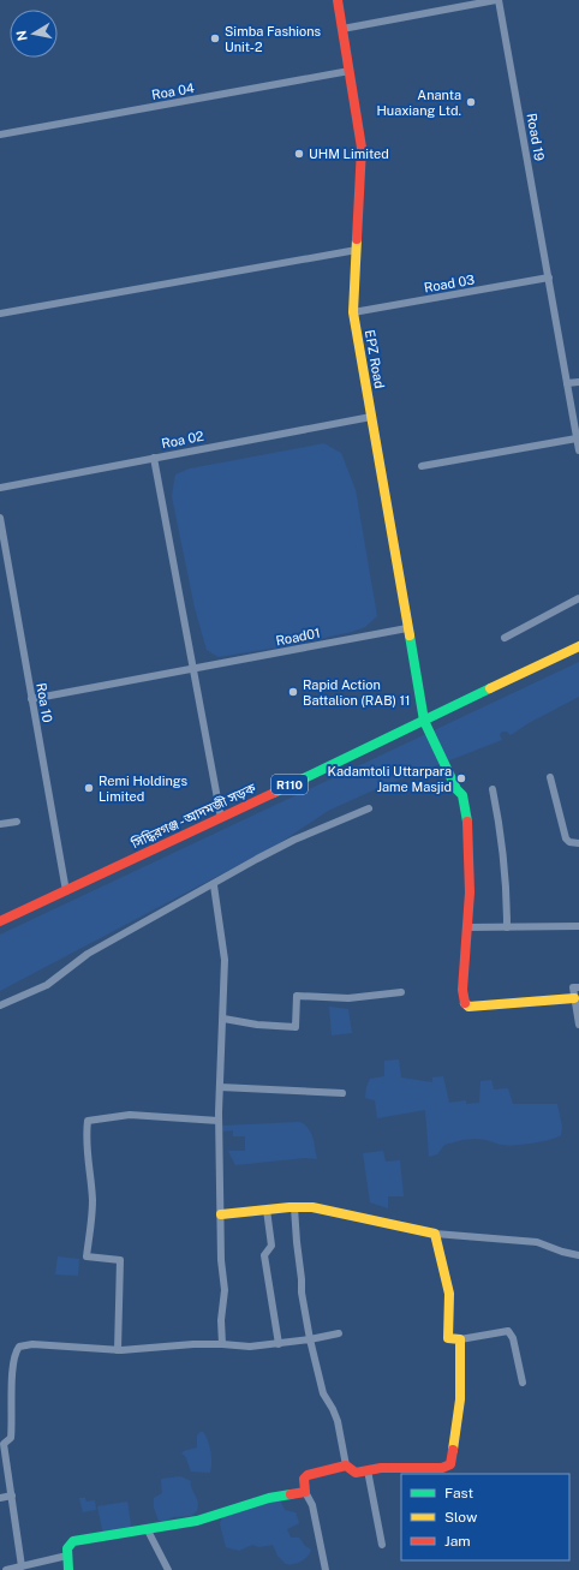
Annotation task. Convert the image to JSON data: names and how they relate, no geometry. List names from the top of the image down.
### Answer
{
  "streets": {
    "street": [
      "Roa 04",
      "Road 19",
      "Road 03",
      "EPZ Road",
      "Roa 02",
      "Road01",
      "Roa 10",
      "R110",
      "সিদ্ধিরগঞ্জ - আদমজী সড়ক"
    ]
  },
  "crossings": [
    ["Roa 04", "EPZ Road"],
    ["Road 19", "Road 03"],
    ["Road 03", "EPZ Road"],
    ["EPZ Road", "Roa 02"],
    ["EPZ Road", "Road01"],
    ["EPZ Road", "সিদ্ধিরগঞ্জ - আদমজী সড়ক"],
    ["Road01", "Roa 10"],
    ["Roa 10", "সিদ্ধিরগঞ্জ - আদমজী সড়ক"]
  ],
  "places": [
    "Simba Fashions Unit-2",
    "Ananta Huaxiang Ltd.",
    "UHM Limited",
    "Rapid Action Battalion (RAB) 11",
    "Kadamtoli Uttarpara Jame Masjid",
    "Remi Holdings Limited"
  ],
  "legend": ["Fast", "Slow", "Jam"],
  "north": "left"
}
